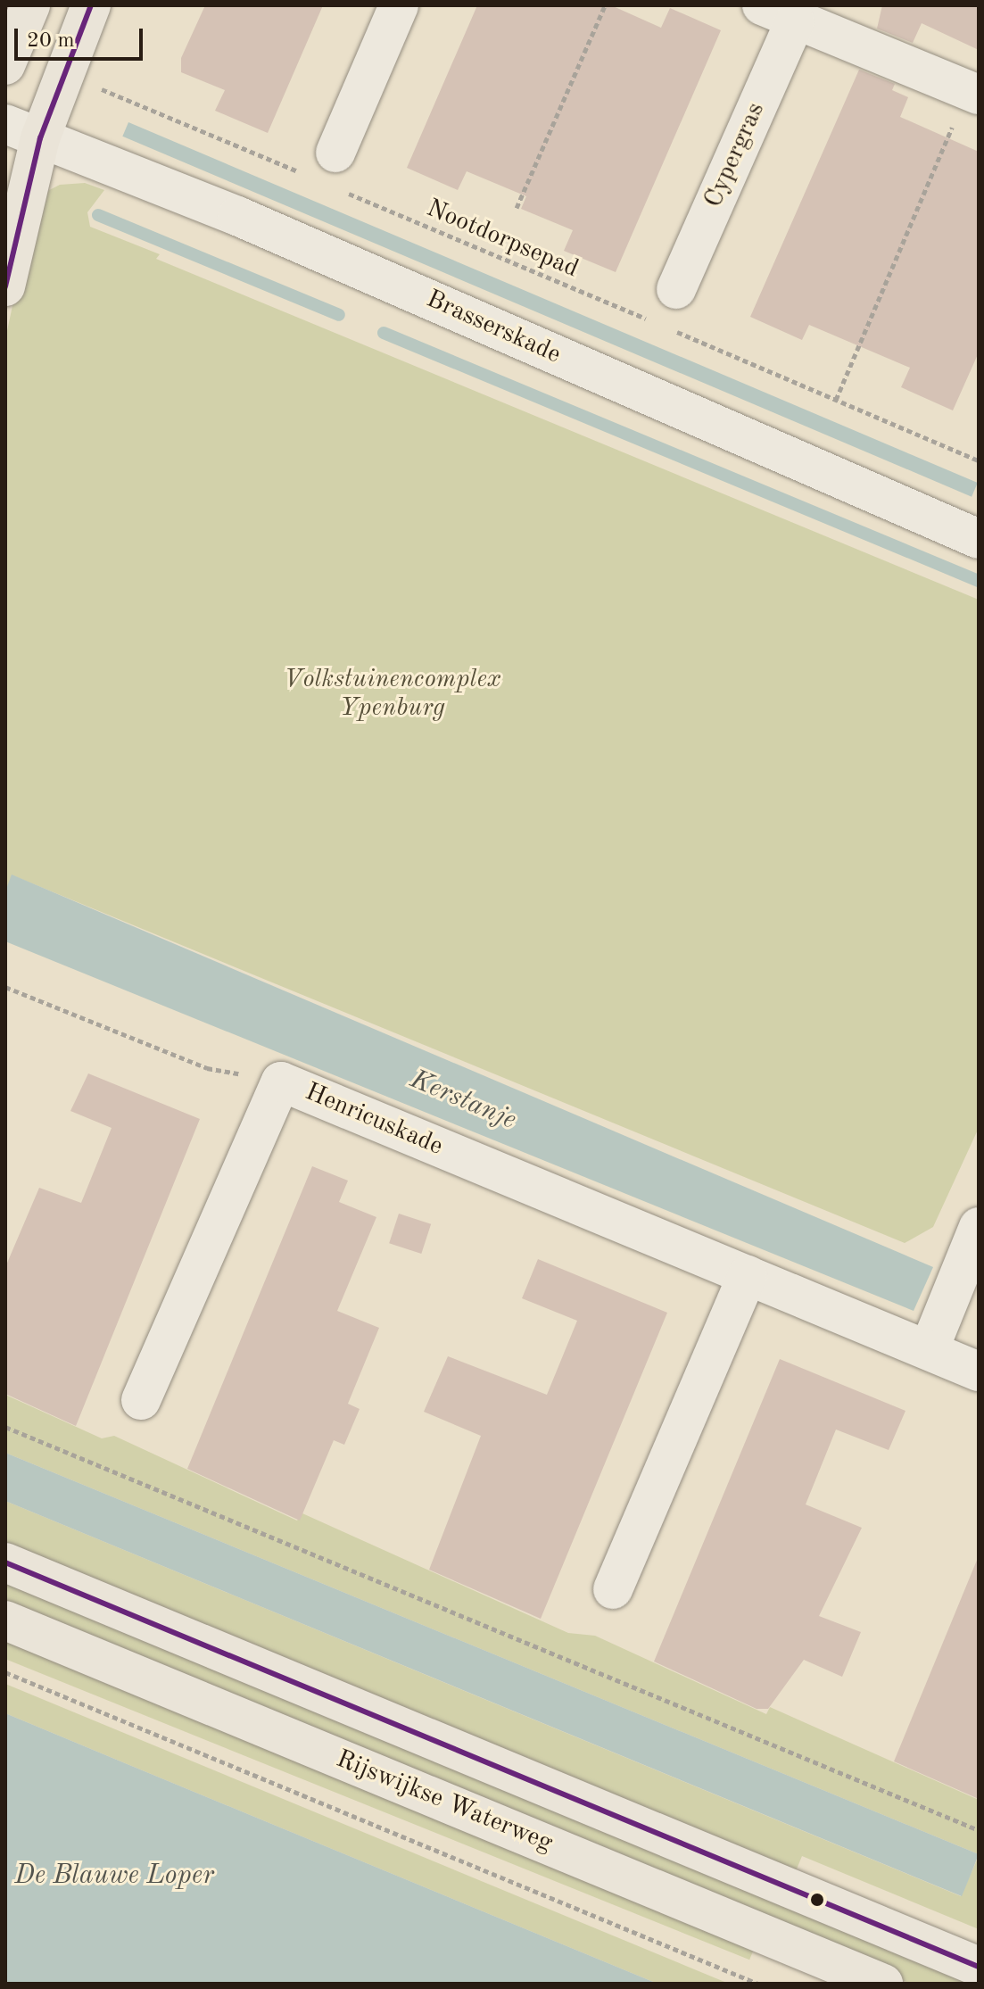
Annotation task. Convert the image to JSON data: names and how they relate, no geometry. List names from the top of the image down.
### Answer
{
  "streets": {
    "main road": ["Rijswijkse Waterweg"],
    "street": ["Cypergras", "Brasserskade", "Henricuskade"],
    "path": ["Nootdorpsepad"]
  },
  "water": ["Kerstanje", "De Blauwe Loper"],
  "parks": ["Volkstuinencomplex Ypenburg"],
  "scale_bar": "20 m"
}
